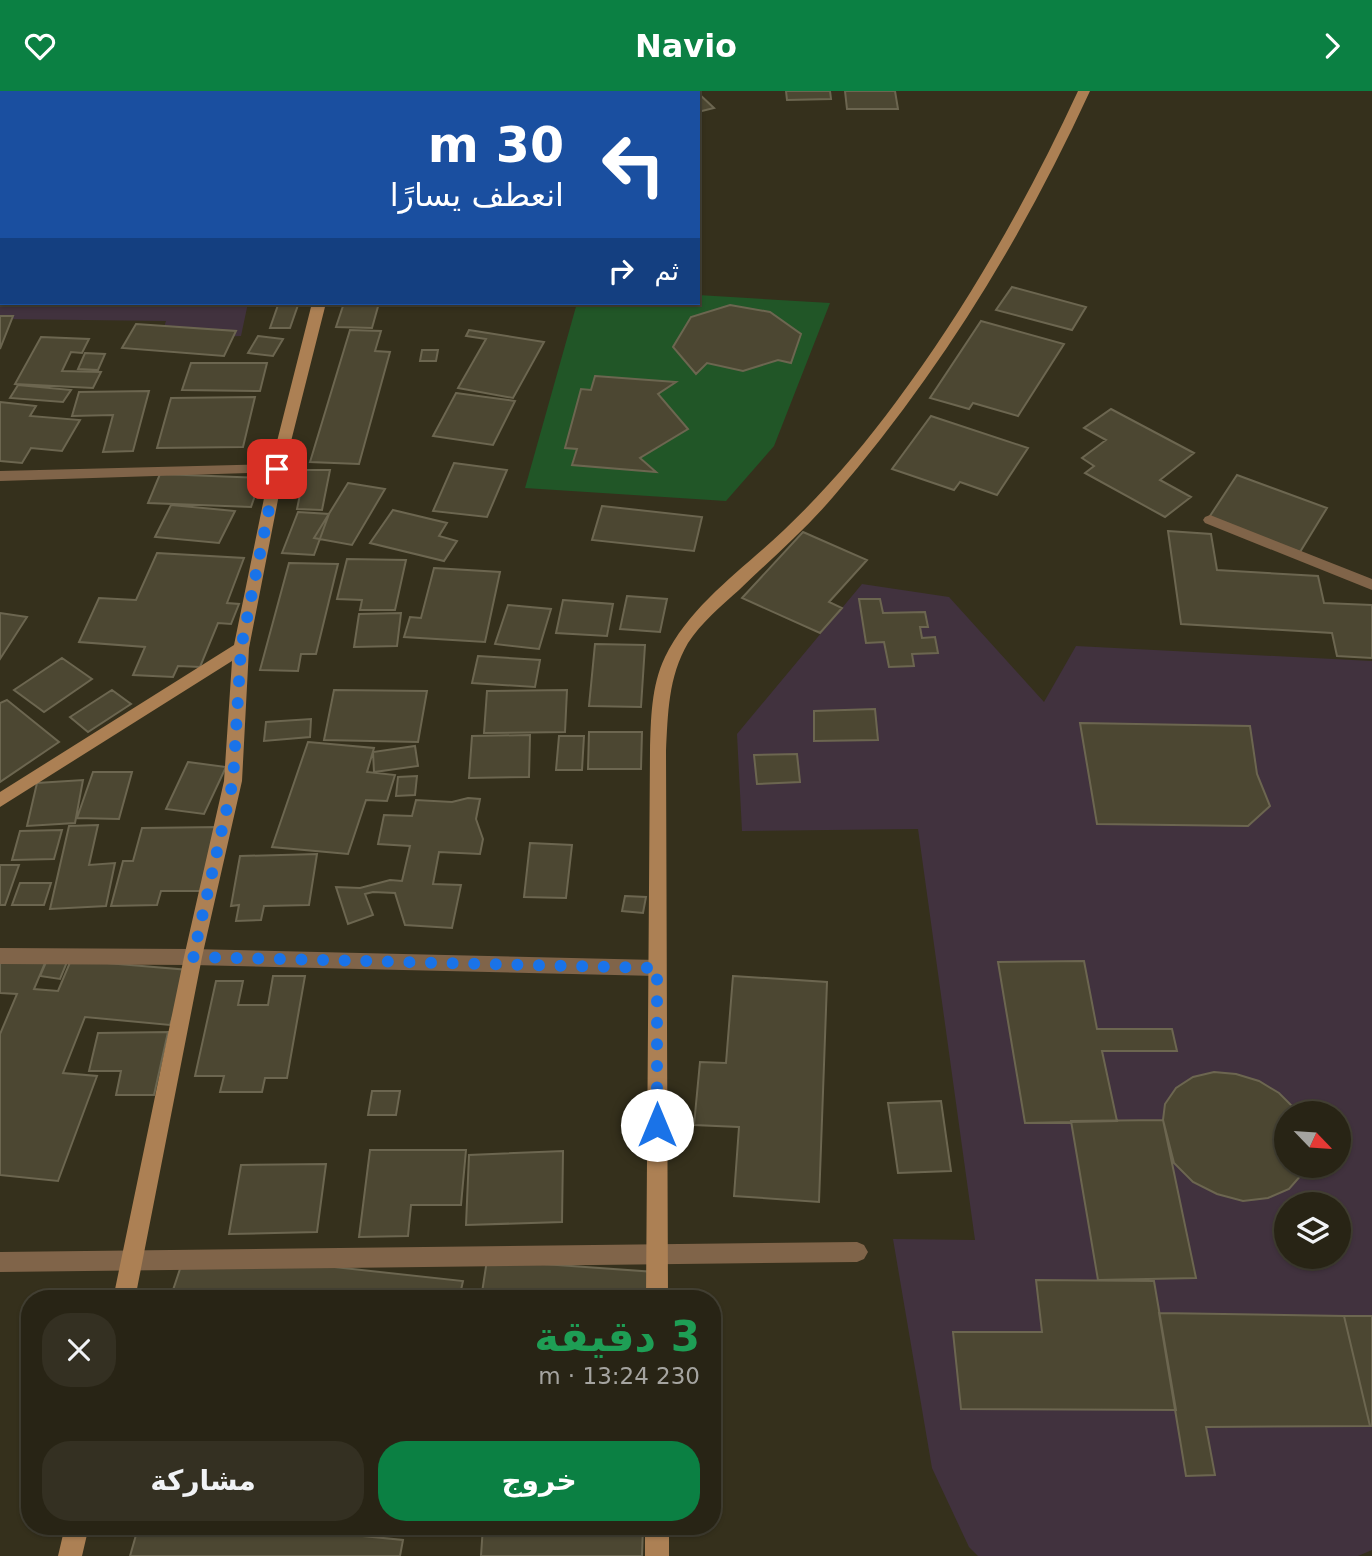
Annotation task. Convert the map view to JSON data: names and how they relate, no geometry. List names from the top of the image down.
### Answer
{
  "north": "bottom right",
  "page": {
    "header": "Navio",
    "turn": ["30 m", "انعطف يسارًا"],
    "then": "ثم",
    "heading": ["3 دقيقة", "230 m · 13:24"],
    "buttons": ["خروج", "مشاركة"]
  }
}
